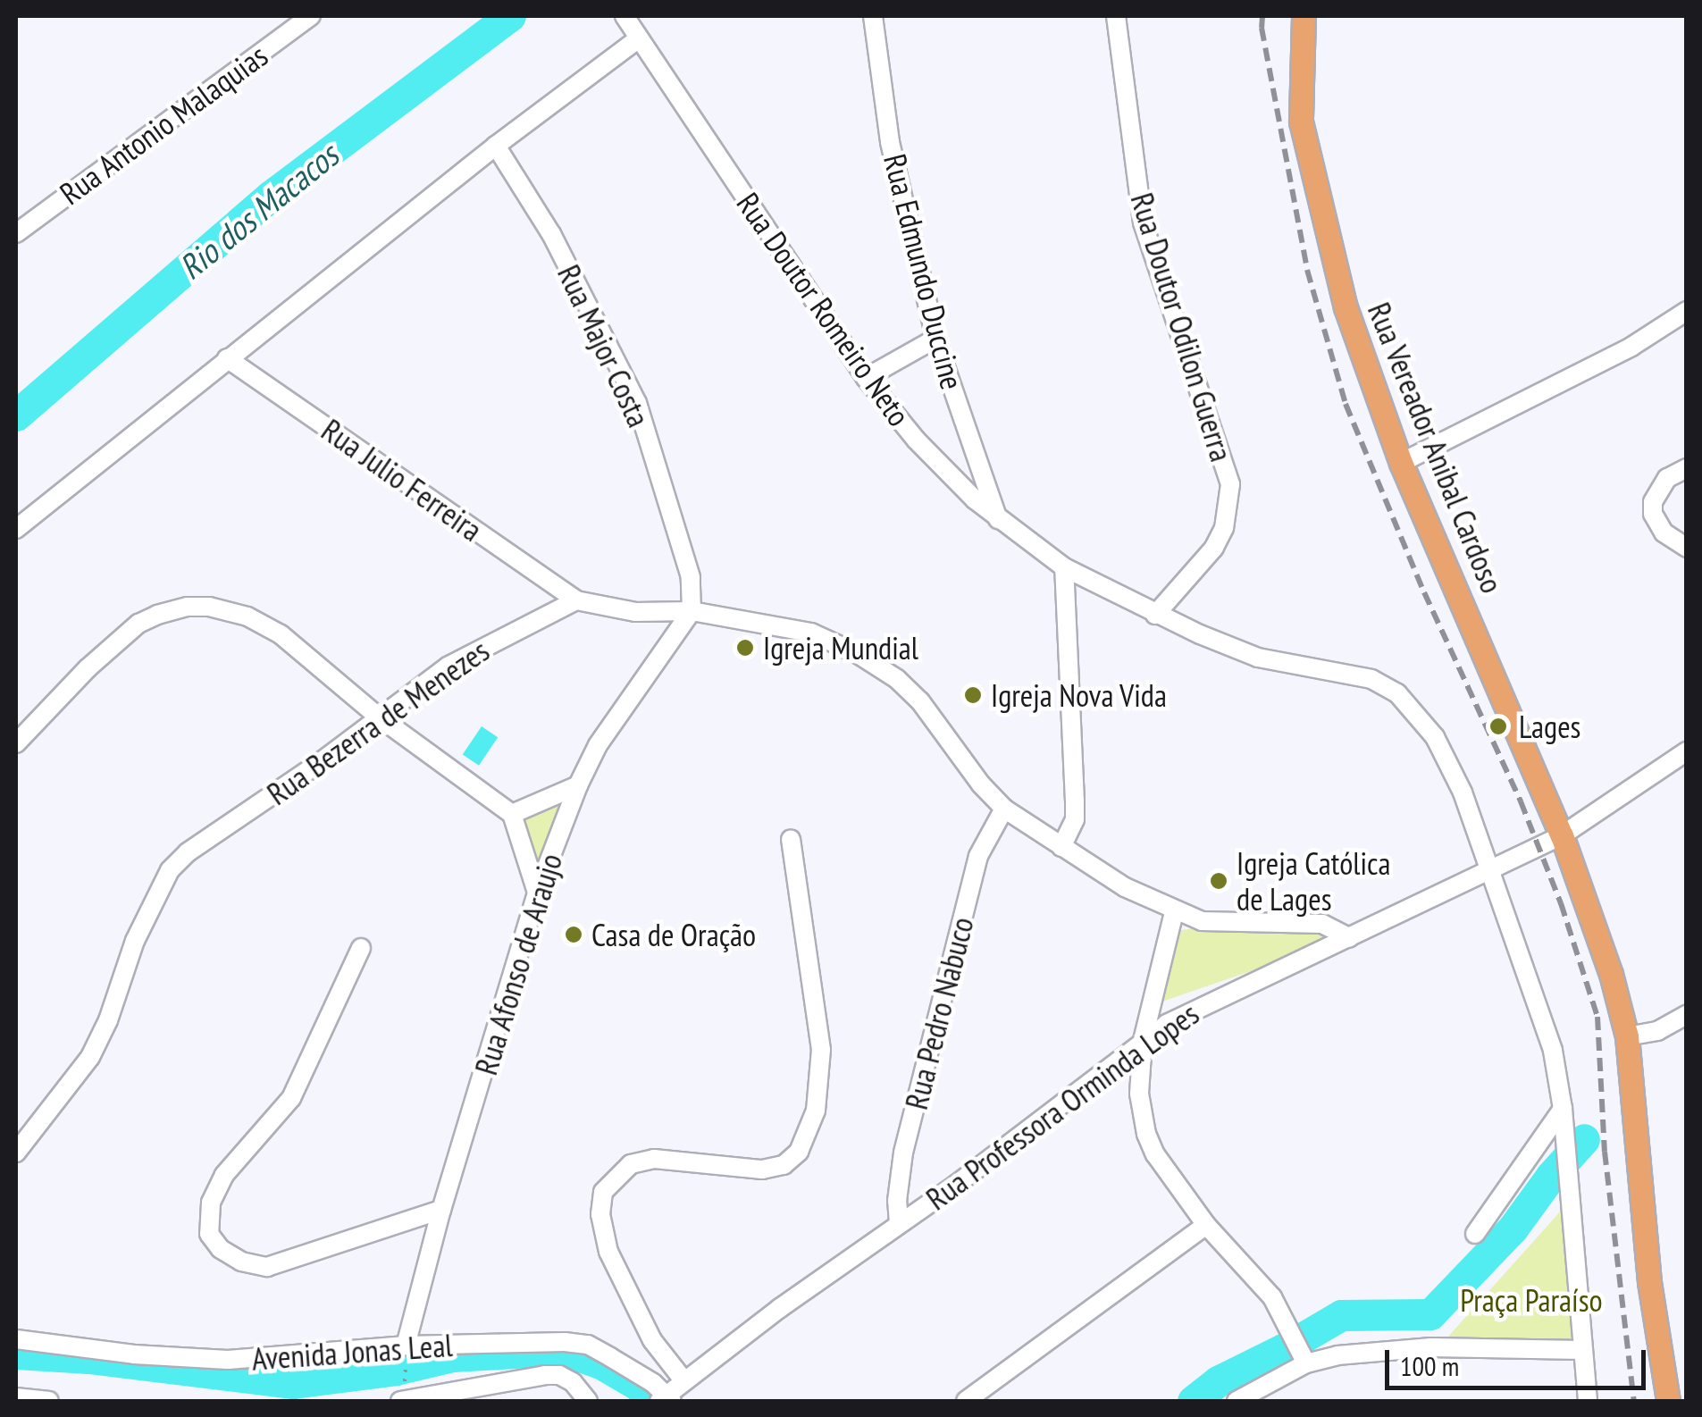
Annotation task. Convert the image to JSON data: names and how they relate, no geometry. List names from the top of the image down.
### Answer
{
  "streets": {
    "main road": ["Rua Vereador Anibal Cardoso"],
    "street": [
      "Rua Antonio Malaquias",
      "Rua Edmundo Duccine",
      "Rua Doutor Romeiro Neto",
      "Rua Doutor Odilon Guerra",
      "Rua Major Costa",
      "Rua Julio Ferreira",
      "Rua Bezerra de Menezes",
      "Rua Afonso de Araujo",
      "Rua Pedro Nabuco",
      "Rua Professora Orminda Lopes",
      "Avenida Jonas Leal"
    ]
  },
  "crossings": [
    ["Rua Edmundo Duccine", "Rua Doutor Romeiro Neto"],
    ["Rua Doutor Romeiro Neto", "Rua Doutor Odilon Guerra"],
    ["Rua Doutor Romeiro Neto", "Rua Professora Orminda Lopes"],
    ["Rua Major Costa", "Rua Afonso de Araujo"],
    ["Rua Julio Ferreira", "Rua Bezerra de Menezes"],
    ["Rua Afonso de Araujo", "Avenida Jonas Leal"],
    ["Rua Pedro Nabuco", "Rua Professora Orminda Lopes"],
    ["Rua Professora Orminda Lopes", "Avenida Jonas Leal"]
  ],
  "water": ["Rio dos Macacos"],
  "parks": ["Praça Paraíso"],
  "places": [
    "Igreja Mundial",
    "Igreja Nova Vida",
    "Lages",
    "Igreja Católica de Lages",
    "Casa de Oração"
  ],
  "scale_bar": "100 m"
}
